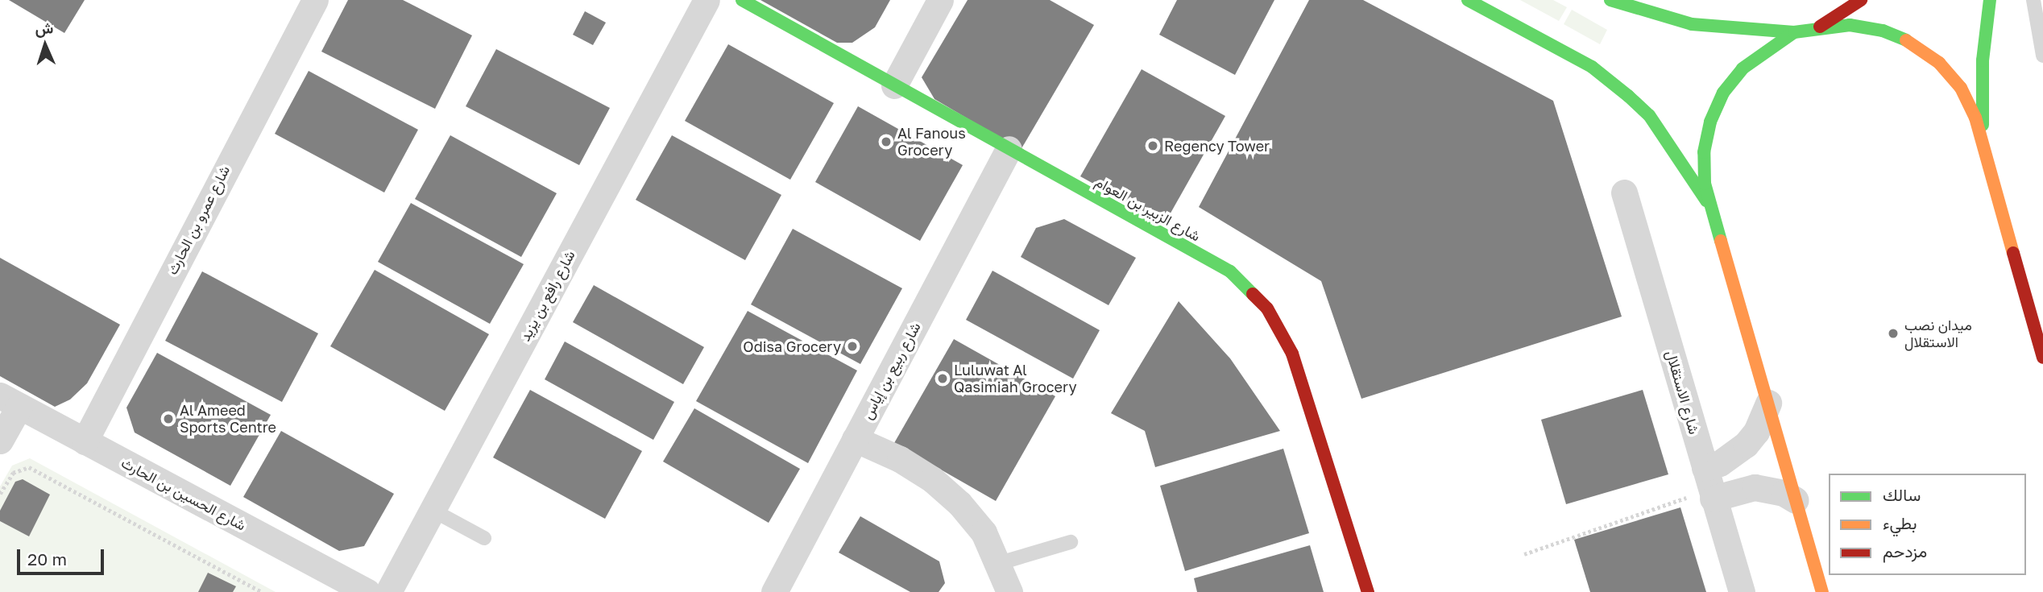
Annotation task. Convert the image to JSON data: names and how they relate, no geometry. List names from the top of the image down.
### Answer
{
  "streets": {
    "main road": ["شارع الزبير بن العوام"],
    "street": [
      "شارع عمرو بن الحارث",
      "شارع رافع بن يزيد",
      "شارع ربيع بن إياس",
      "شارع الاستقلال",
      "شارع الحسين بن الحارث"
    ]
  },
  "crossings": [
    ["شارع الزبير بن العوام", "شارع ربيع بن إياس"],
    ["شارع عمرو بن الحارث", "شارع الحسين بن الحارث"]
  ],
  "places": [
    "Al Fanous Grocery",
    "Regency Tower",
    "ميدان نصب الاستقلال",
    "Odisa Grocery",
    "Luluwat Al Qasimiah Grocery",
    "Al Ameed Sports Centre"
  ],
  "legend": ["سالك", "بطيء", "مزدحم"],
  "scale_bar": "20 m",
  "north": "top"
}
